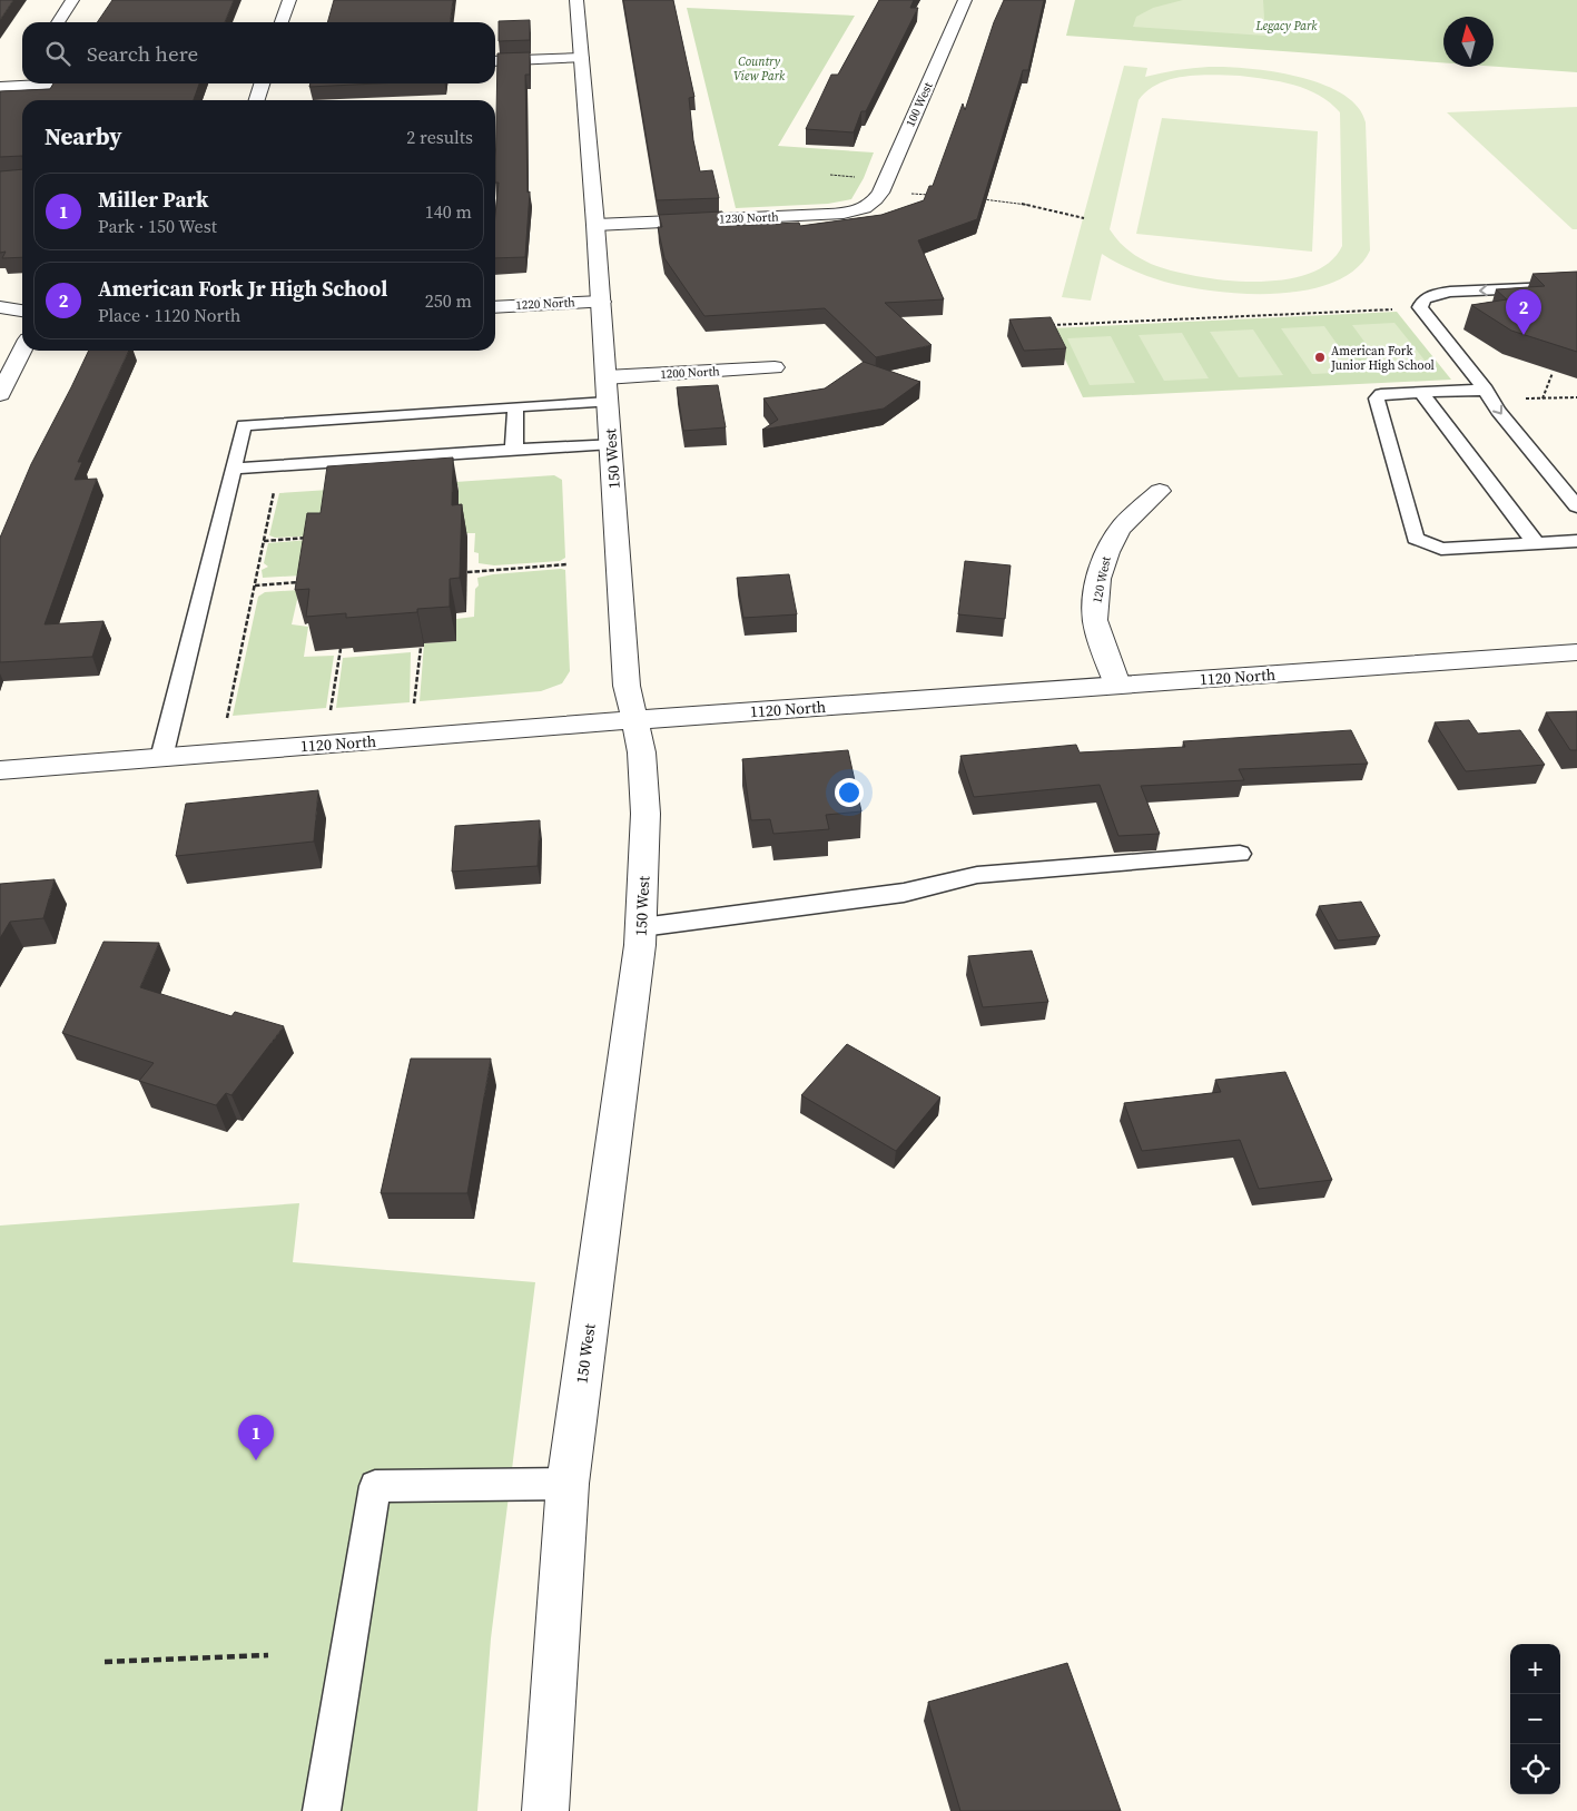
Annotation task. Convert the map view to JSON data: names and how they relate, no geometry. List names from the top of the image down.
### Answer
{
  "streets": {
    "street": [
      "100 West",
      "1230 North",
      "1220 North",
      "1200 North",
      "150 West",
      "120 West",
      "1120 North"
    ]
  },
  "crossings": [
    ["100 West", "1230 North"],
    ["1230 North", "150 West"],
    ["1220 North", "150 West"],
    ["1200 North", "150 West"],
    ["150 West", "1120 North"],
    ["120 West", "1120 North"]
  ],
  "parks": ["Legacy Park", "Country View Park"],
  "places": ["American Fork Junior High School"],
  "north": "top",
  "page": {
    "search": "Search here",
    "heading": ["Nearby", "2 results"],
    "list": [
      {
        "mark": "1",
        "name": "Miller Park",
        "note": "Park · 150 West",
        "value": "140 m"
      },
      {
        "mark": "2",
        "name": "American Fork Jr High School",
        "note": "Place · 1120 North",
        "value": "250 m"
      }
    ],
    "pins": ["2", "1"],
    "map_buttons": ["+", "−"]
  }
}
